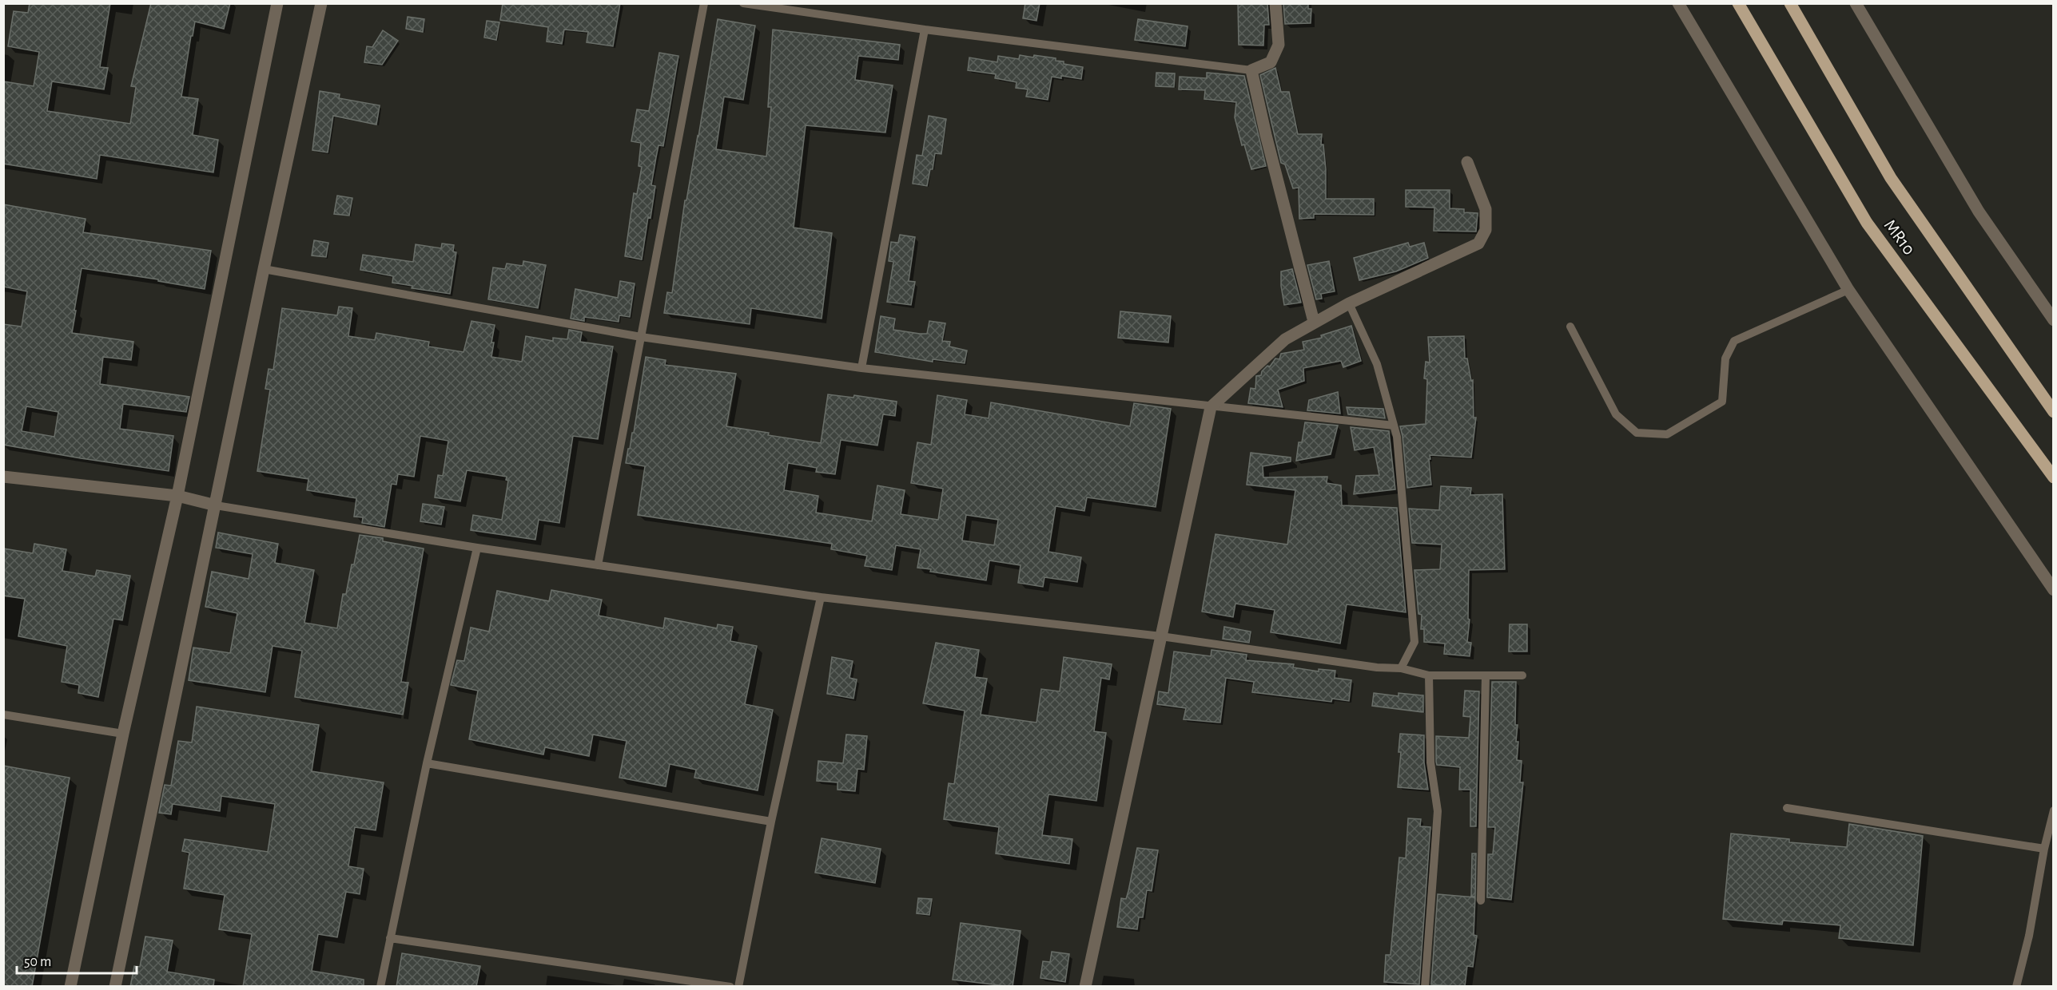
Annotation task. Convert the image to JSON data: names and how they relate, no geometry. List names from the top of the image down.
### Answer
{
  "streets": {
    "main road": ["MR10"]
  },
  "scale_bar": "50 m"
}
